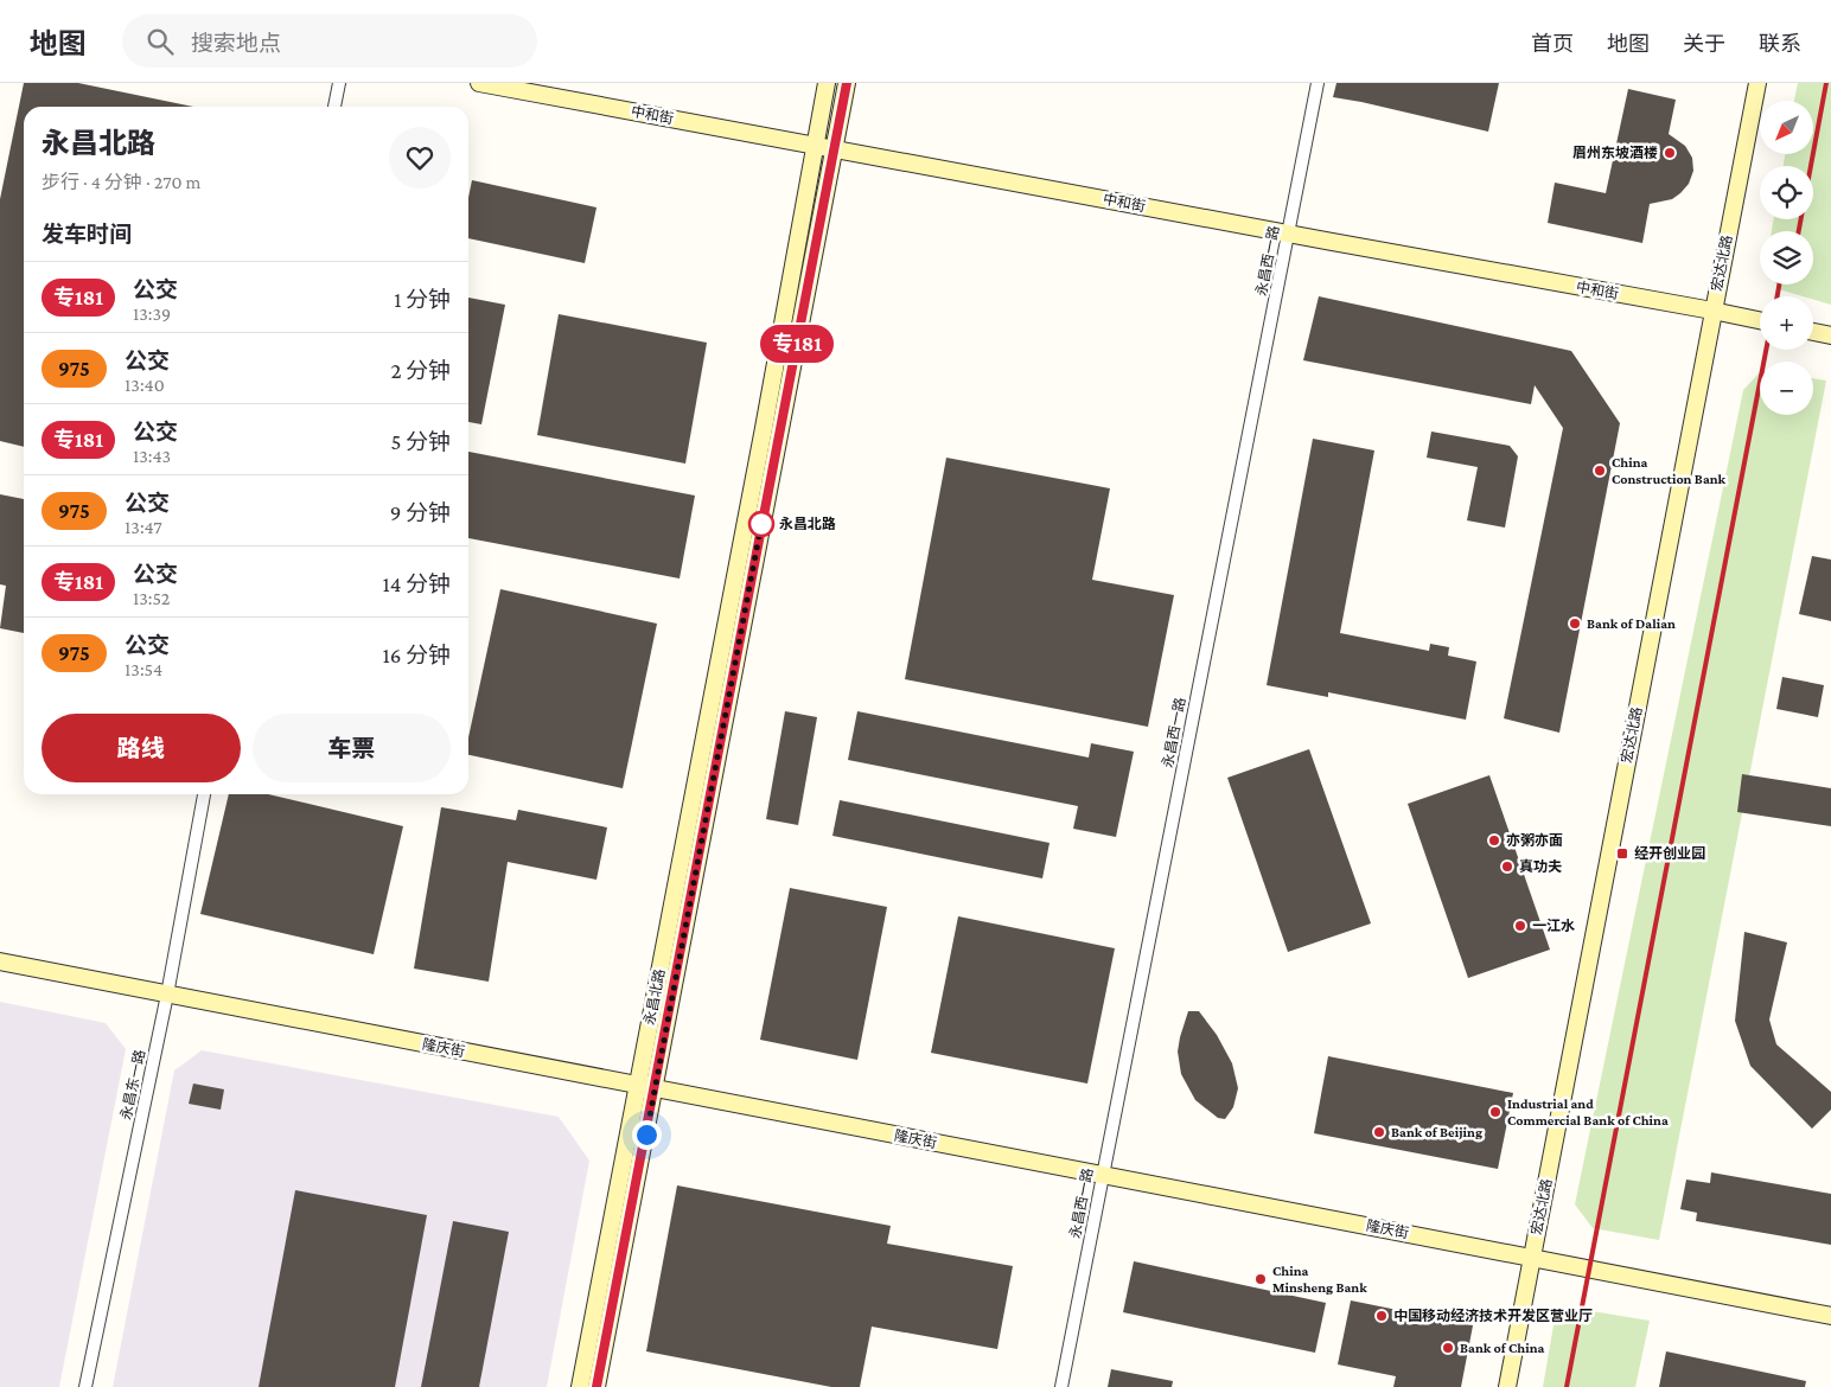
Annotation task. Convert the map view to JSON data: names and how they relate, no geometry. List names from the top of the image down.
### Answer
{
  "streets": {
    "street": [
      "中和街",
      "永昌西一路",
      "宏达北路",
      "永昌北路",
      "隆庆街",
      "永昌东一路"
    ]
  },
  "crossings": [
    ["中和街", "永昌西一路"],
    ["中和街", "宏达北路"],
    ["中和街", "永昌北路"],
    ["永昌西一路", "隆庆街"],
    ["宏达北路", "隆庆街"],
    ["永昌北路", "隆庆街"],
    ["隆庆街", "永昌东一路"]
  ],
  "places": {
    "other": [
      "眉州东坡酒楼",
      "China Construction Bank",
      "永昌北路",
      "Bank of Dalian",
      "亦粥亦面",
      "真功夫",
      "一江水",
      "Industrial and Commercial Bank of China",
      "Bank of Beijing",
      "China Minsheng Bank",
      "中国移动经济技术开发区营业厅",
      "Bank of China"
    ],
    "transit": ["经开创业园"]
  },
  "lines": ["bus line 专181"],
  "north": "bottom left",
  "page": {
    "header": "地图",
    "search": "搜索地点",
    "nav": [
      "首页",
      "地图",
      "关于",
      "联系"
    ],
    "on_map": "专181",
    "map_buttons": ["+", "−"],
    "heading": [
      ["永昌北路", "步行 · 4 分钟 · 270 m"],
      "发车时间"
    ],
    "list": [
      {
        "mark": "专181",
        "name": "公交",
        "note": "13:39",
        "value": "1 分钟"
      },
      {
        "mark": "975",
        "name": "公交",
        "note": "13:40",
        "value": "2 分钟"
      },
      {
        "mark": "专181",
        "name": "公交",
        "note": "13:43",
        "value": "5 分钟"
      },
      {
        "mark": "975",
        "name": "公交",
        "note": "13:47",
        "value": "9 分钟"
      },
      {
        "mark": "专181",
        "name": "公交",
        "note": "13:52",
        "value": "14 分钟"
      },
      {
        "mark": "975",
        "name": "公交",
        "note": "13:54",
        "value": "16 分钟"
      }
    ],
    "buttons": ["路线", "车票"]
  }
}
